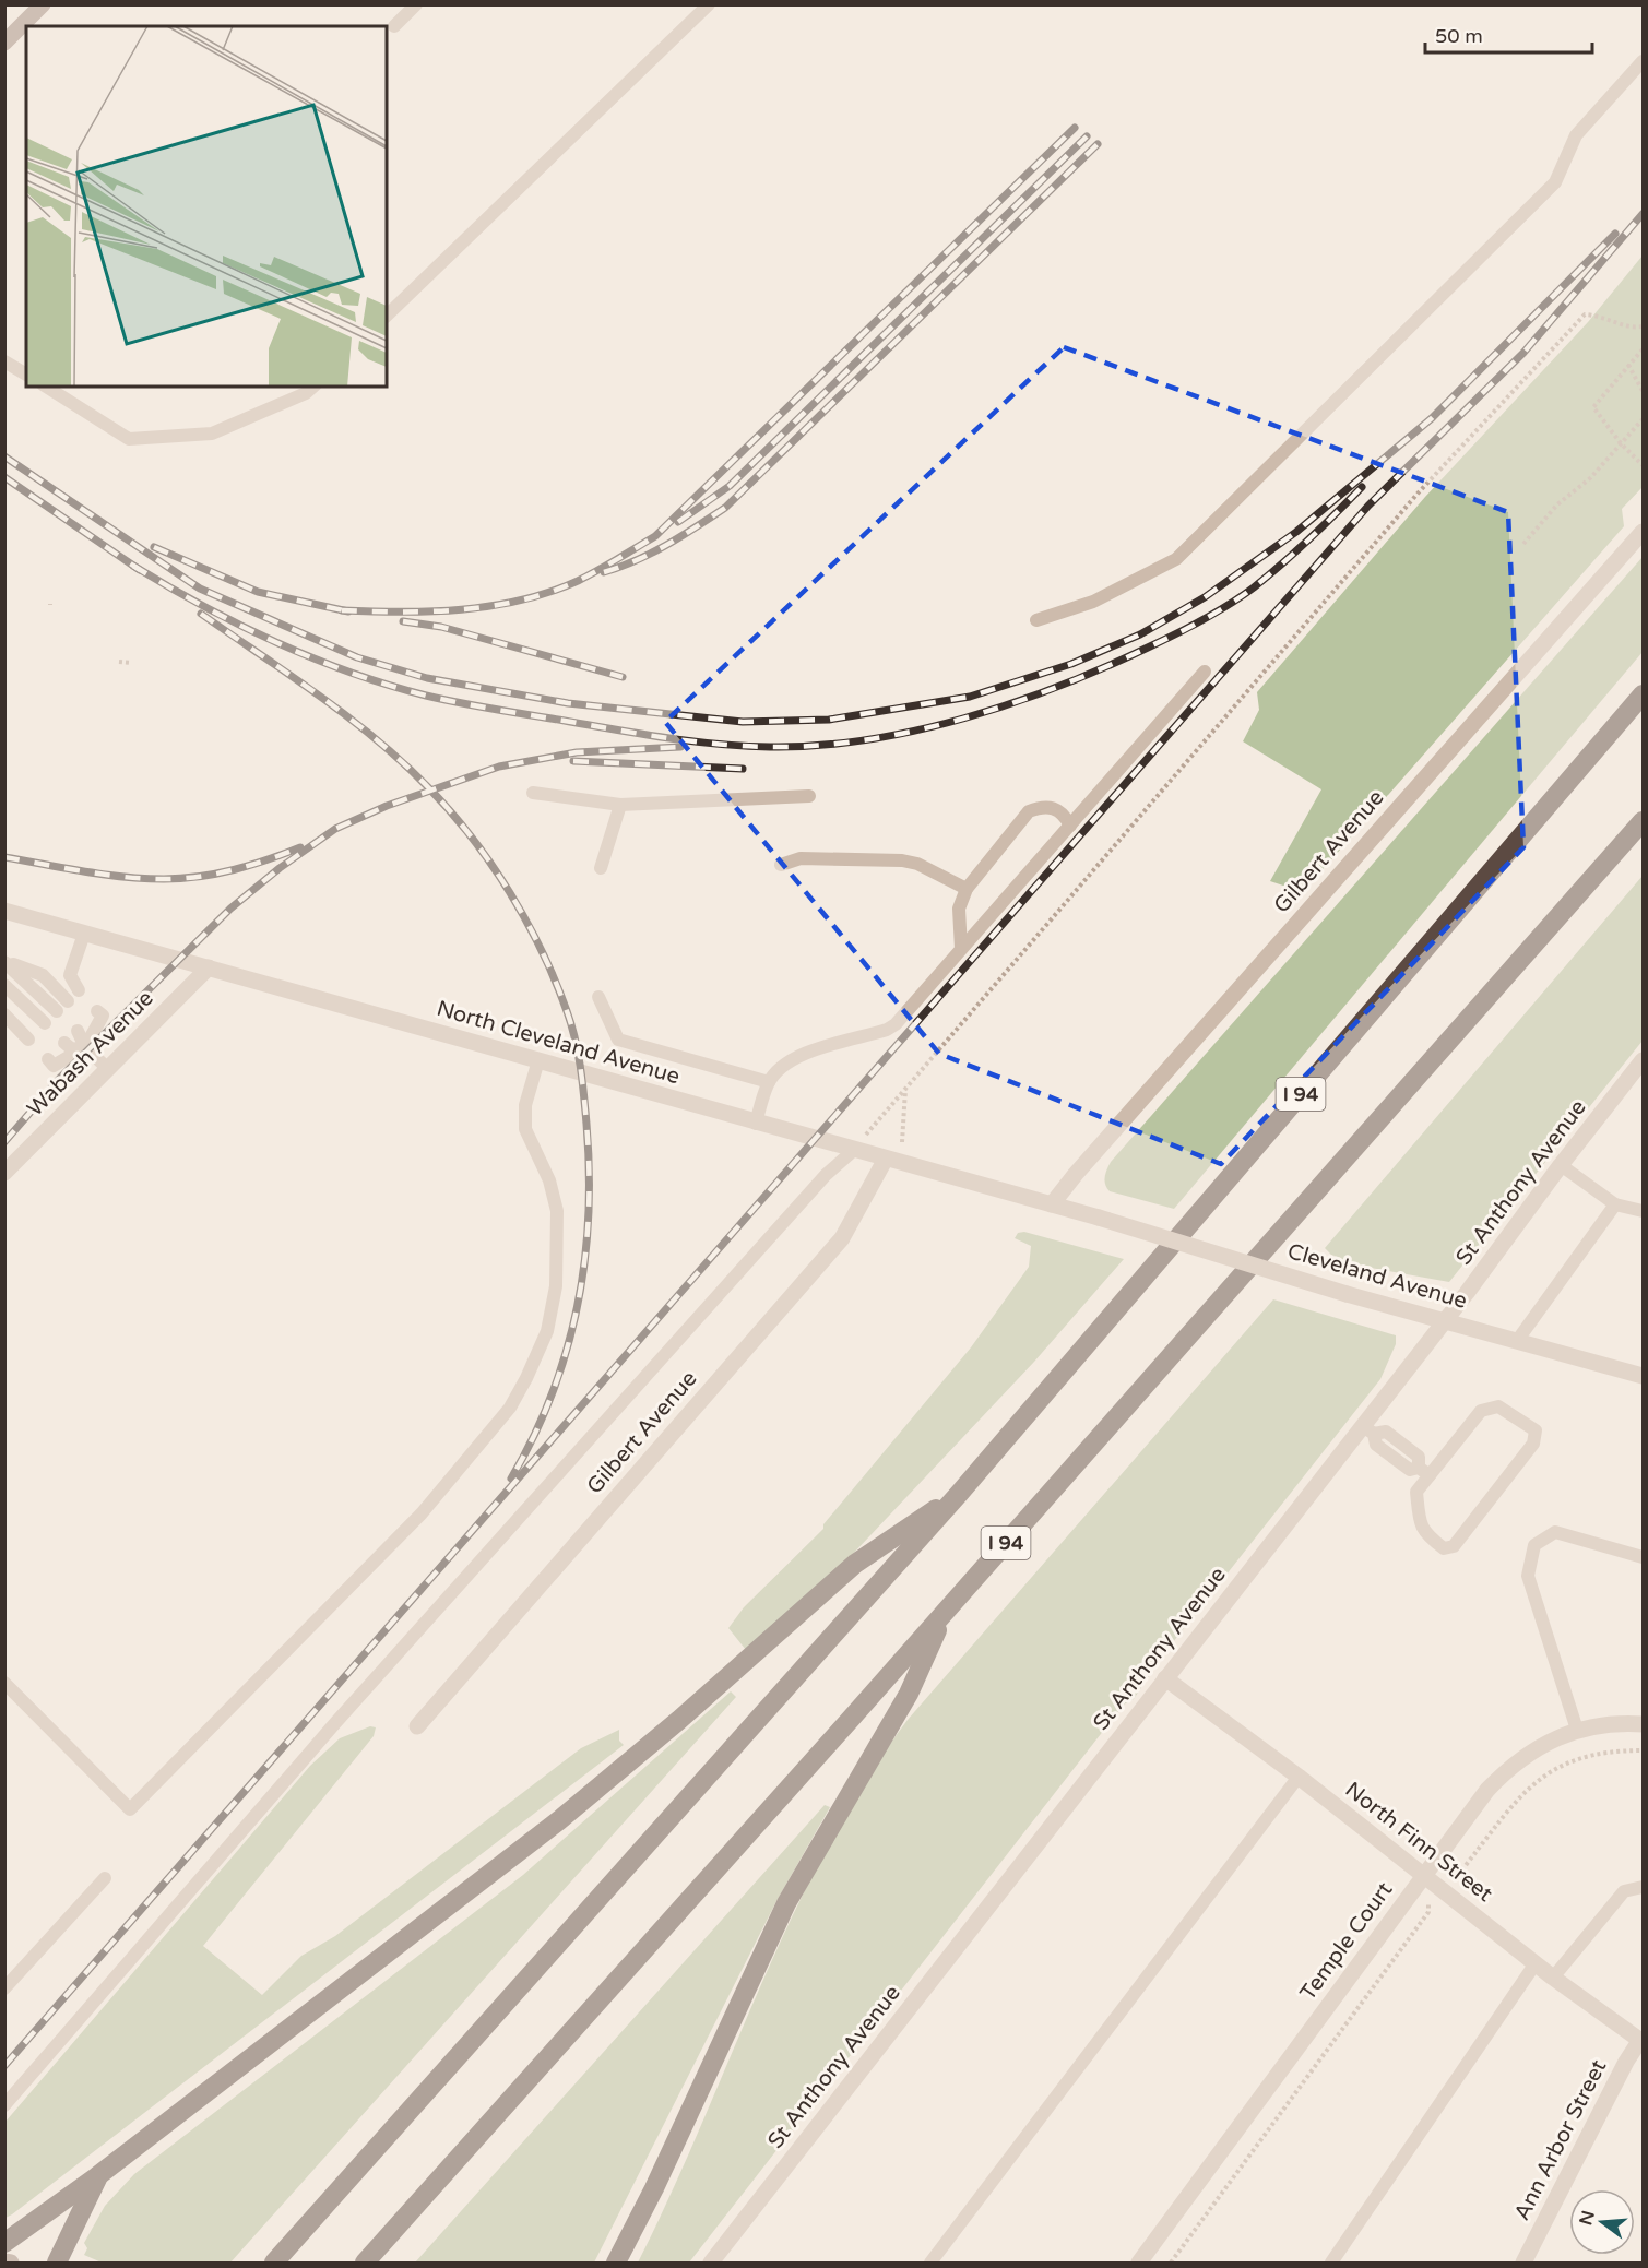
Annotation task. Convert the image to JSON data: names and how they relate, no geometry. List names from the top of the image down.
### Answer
{
  "streets": {
    "highway": ["I 94"],
    "street": [
      "Gilbert Avenue",
      "North Cleveland Avenue",
      "Wabash Avenue",
      "St Anthony Avenue",
      "Cleveland Avenue",
      "North Finn Street",
      "Temple Court",
      "Ann Arbor Street"
    ]
  },
  "crossings": [
    ["Gilbert Avenue", "North Cleveland Avenue"],
    ["North Cleveland Avenue", "Wabash Avenue"],
    ["North Cleveland Avenue", "Cleveland Avenue"],
    ["St Anthony Avenue", "Cleveland Avenue"],
    ["St Anthony Avenue", "North Finn Street"],
    ["North Finn Street", "Temple Court"],
    ["North Finn Street", "Ann Arbor Street"]
  ],
  "scale_bar": "50 m",
  "north": "left"
}
